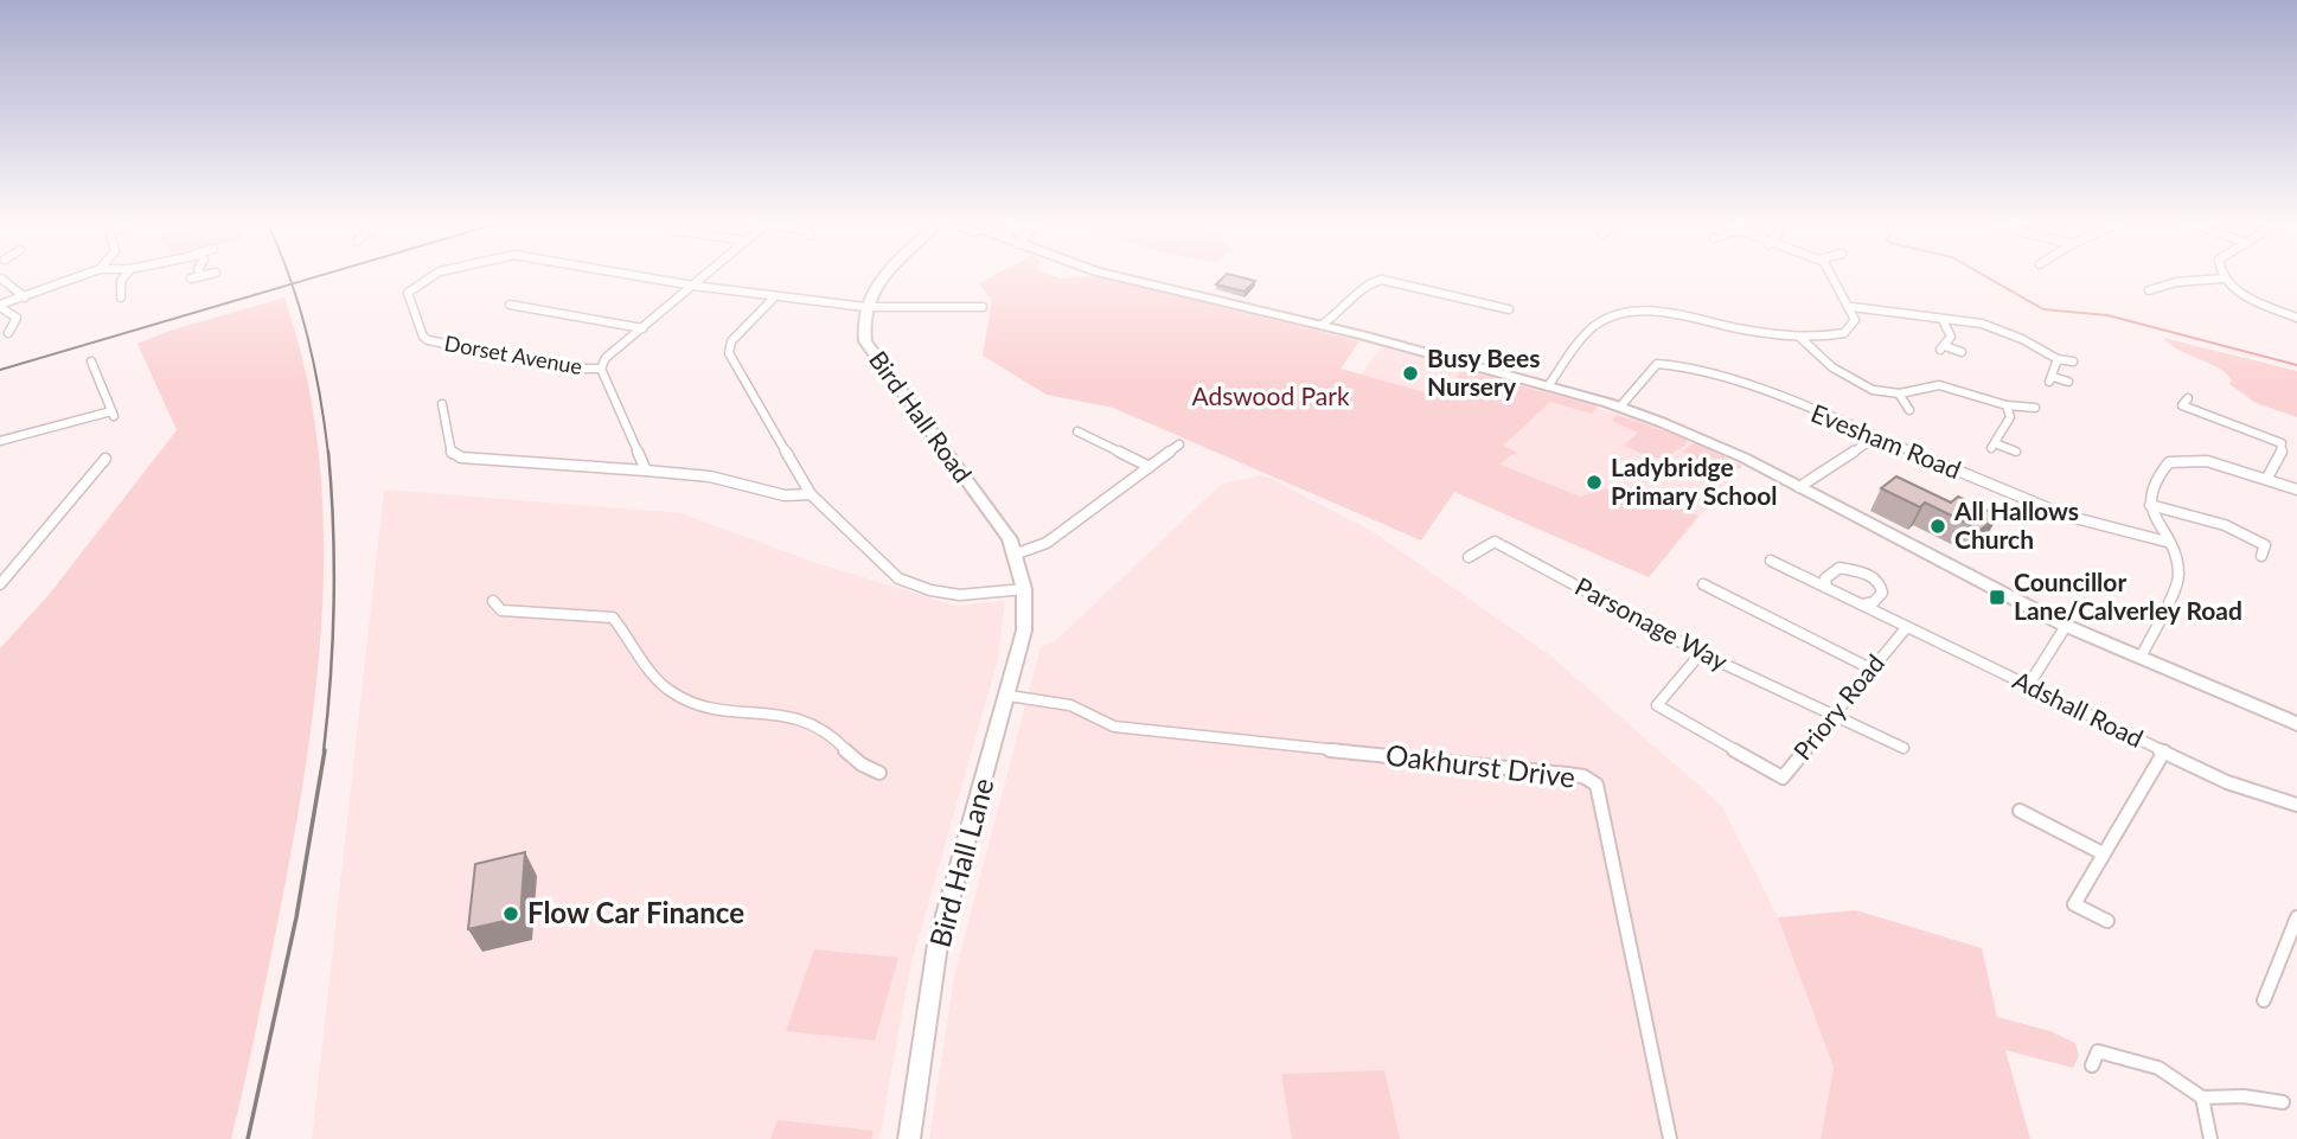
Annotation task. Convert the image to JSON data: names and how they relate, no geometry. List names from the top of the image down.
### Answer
{
  "streets": {
    "street": [
      "Dorset Avenue",
      "Bird Hall Road",
      "Evesham Road",
      "Parsonage Way",
      "Priory Road",
      "Adshall Road",
      "Oakhurst Drive",
      "Bird Hall Lane"
    ]
  },
  "crossings": [
    ["Bird Hall Road", "Bird Hall Lane"],
    ["Parsonage Way", "Priory Road"],
    ["Priory Road", "Adshall Road"],
    ["Oakhurst Drive", "Bird Hall Lane"]
  ],
  "parks": ["Adswood Park"],
  "places": {
    "other": [
      "Busy Bees Nursery",
      "Ladybridge Primary School",
      "All Hallows Church",
      "Flow Car Finance"
    ],
    "transit": ["Councillor Lane/Calverley Road"]
  }
}
